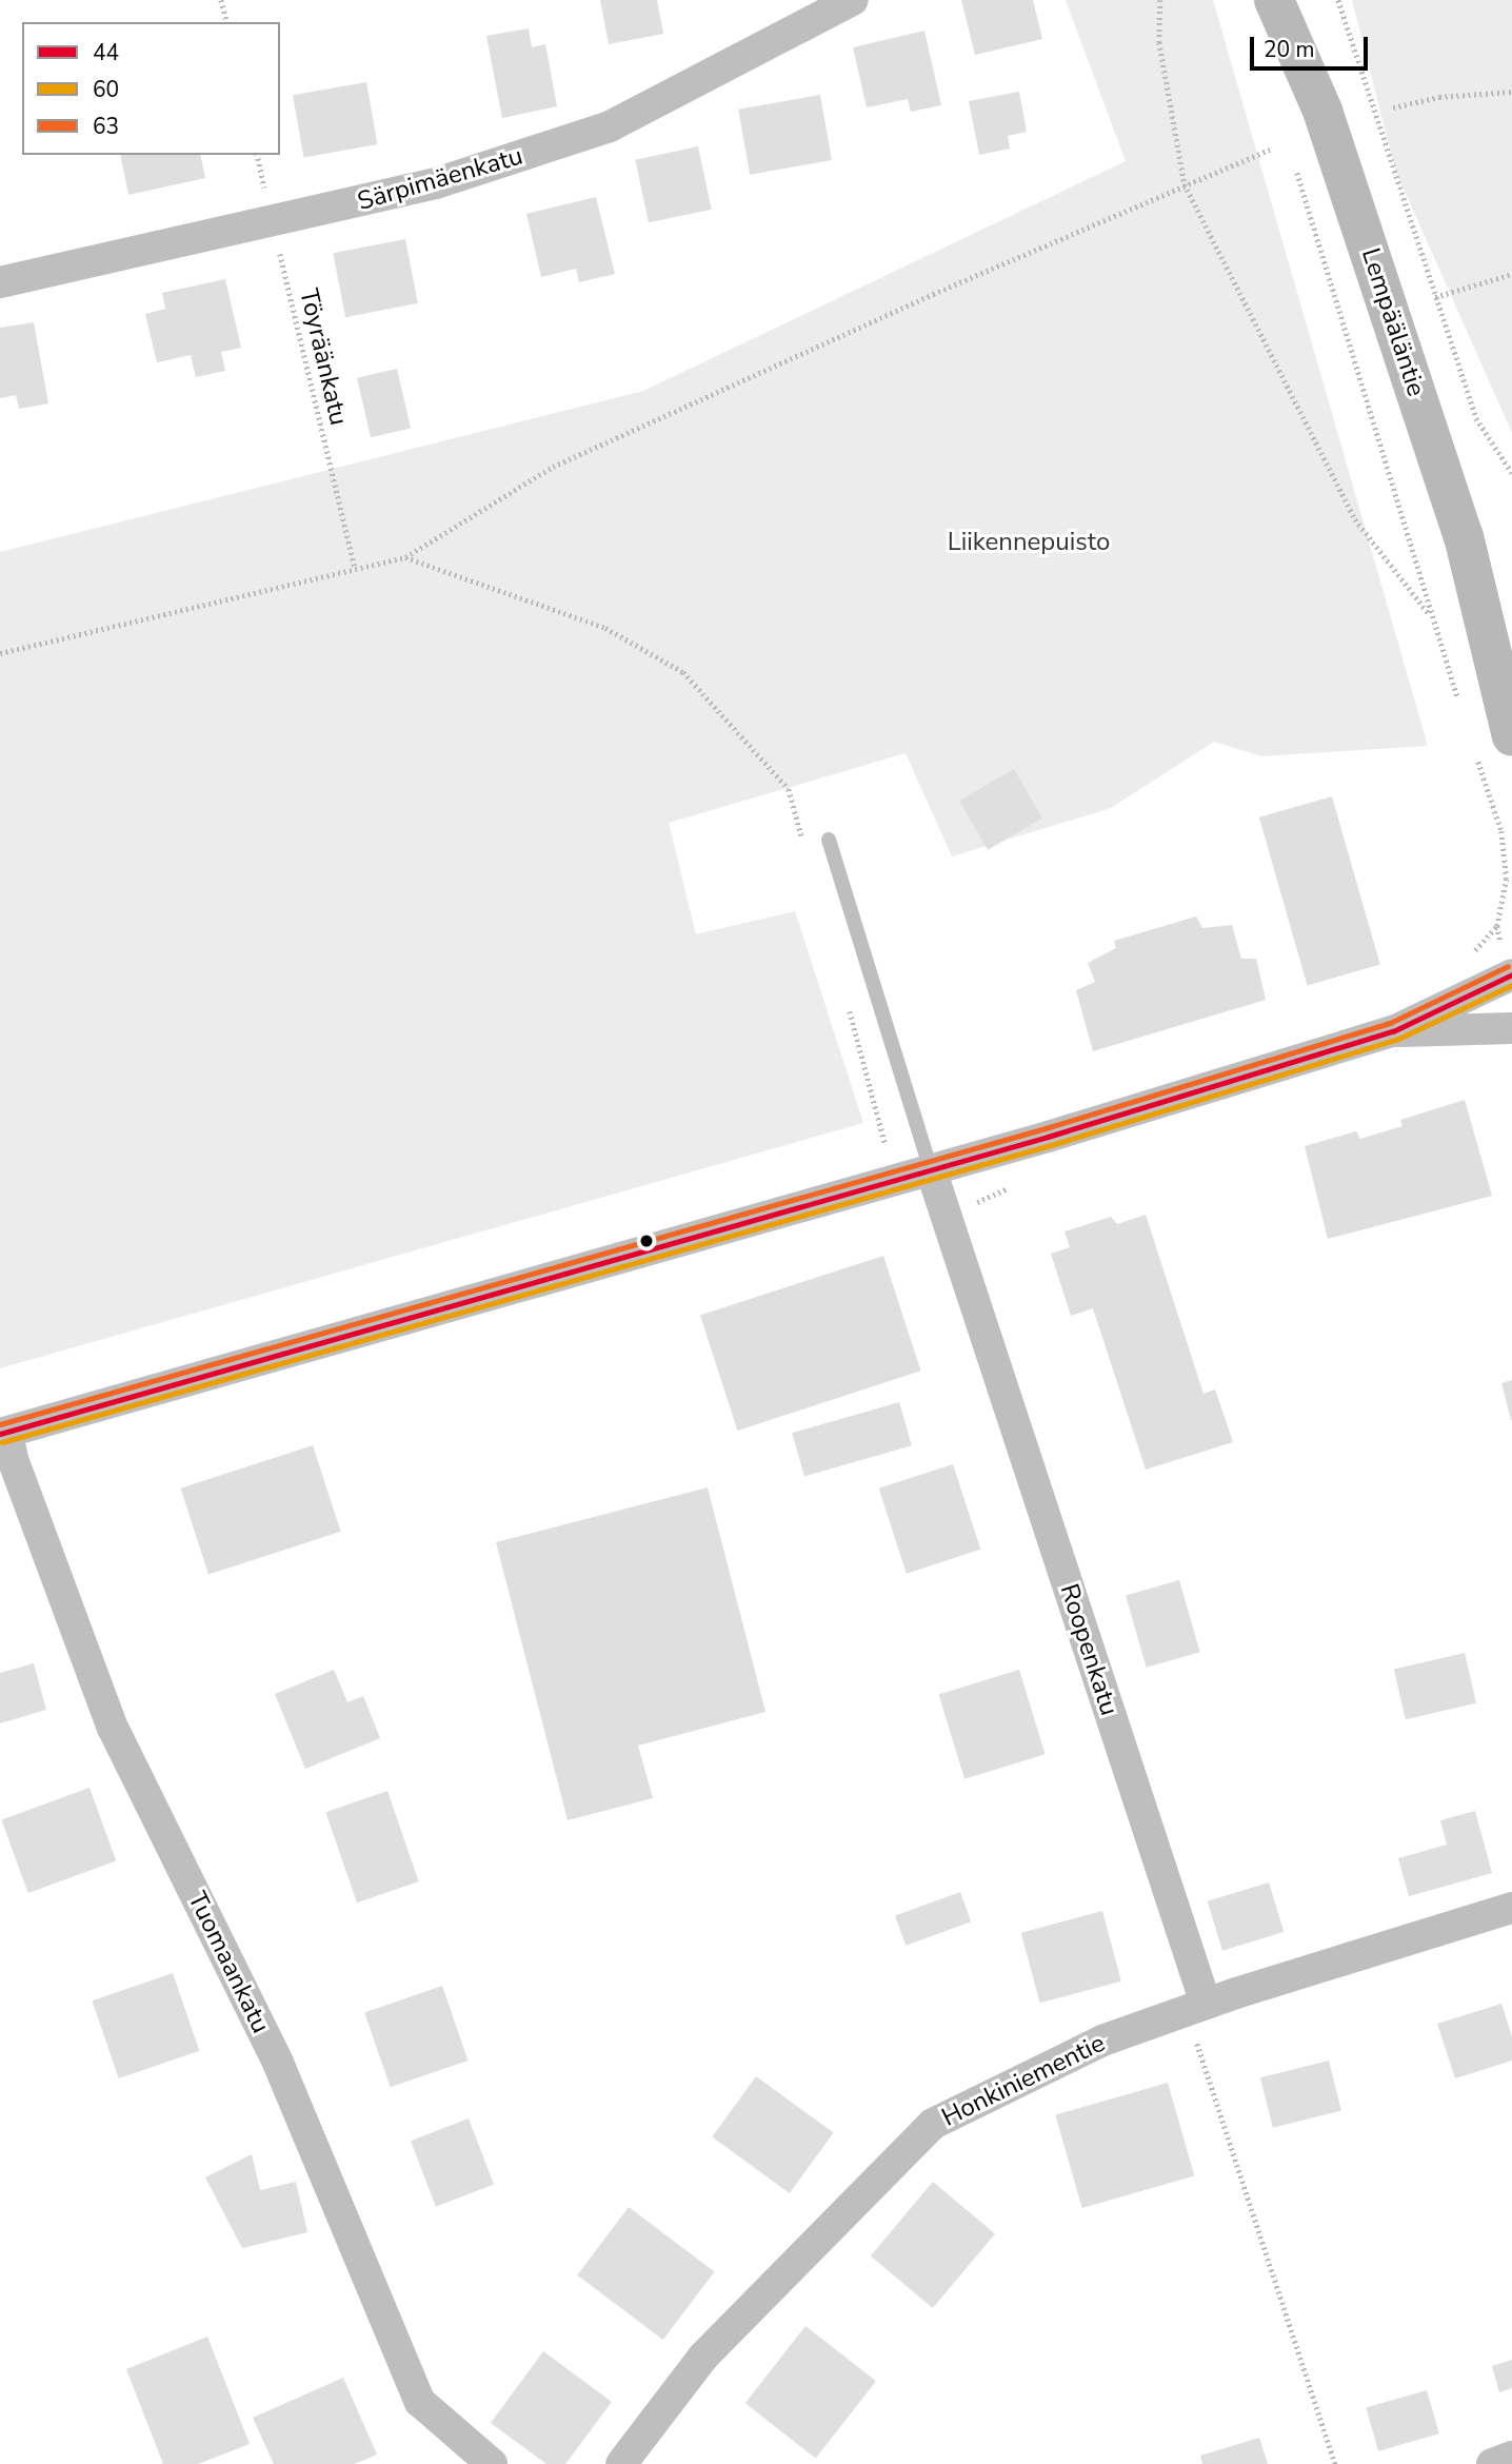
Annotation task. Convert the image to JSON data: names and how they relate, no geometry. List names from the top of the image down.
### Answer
{
  "streets": {
    "main road": ["Lempääläntie"],
    "street": [
      "Särpimäenkatu",
      "Roopenkatu",
      "Tuomaankatu",
      "Honkiniementie"
    ],
    "path": ["Töyräänkatu"]
  },
  "crossings": [
    ["Särpimäenkatu", "Töyräänkatu"],
    ["Roopenkatu", "Honkiniementie"]
  ],
  "parks": ["Liikennepuisto"],
  "lines": ["transit line 63", "transit line 44", "transit line 60"],
  "legend": ["44", "60", "63"],
  "scale_bar": "20 m"
}
